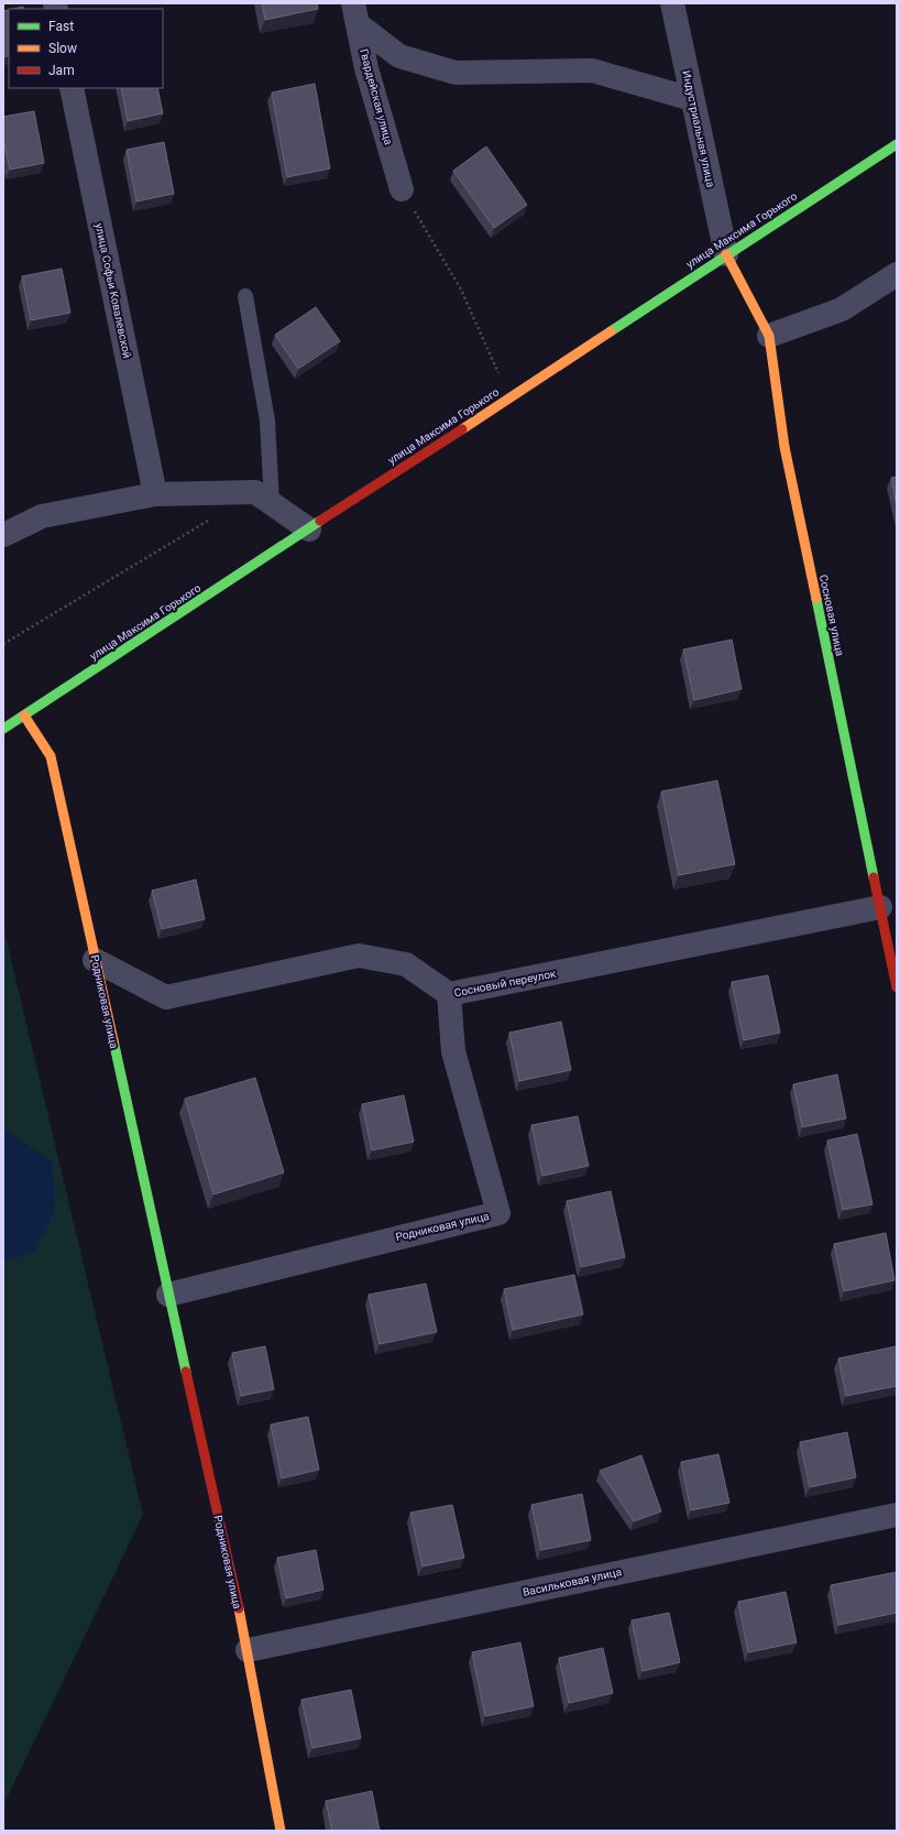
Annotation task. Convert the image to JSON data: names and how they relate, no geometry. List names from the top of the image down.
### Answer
{
  "streets": {
    "street": [
      "Гвардейская улица",
      "Индустриальная улица",
      "улица Максима Горького",
      "улица Софьи Ковалевской",
      "Сосновая улица",
      "Сосновый переулок",
      "Родниковая улица",
      "Васильковая улица"
    ]
  },
  "crossings": [
    ["Индустриальная улица", "улица Максима Горького"],
    ["Индустриальная улица", "Сосновая улица"],
    ["улица Максима Горького", "Сосновая улица"],
    ["улица Максима Горького", "Родниковая улица"],
    ["Сосновая улица", "Сосновый переулок"],
    ["Сосновый переулок", "Родниковая улица"],
    ["Родниковая улица", "Васильковая улица"]
  ],
  "legend": ["Fast", "Slow", "Jam"]
}
